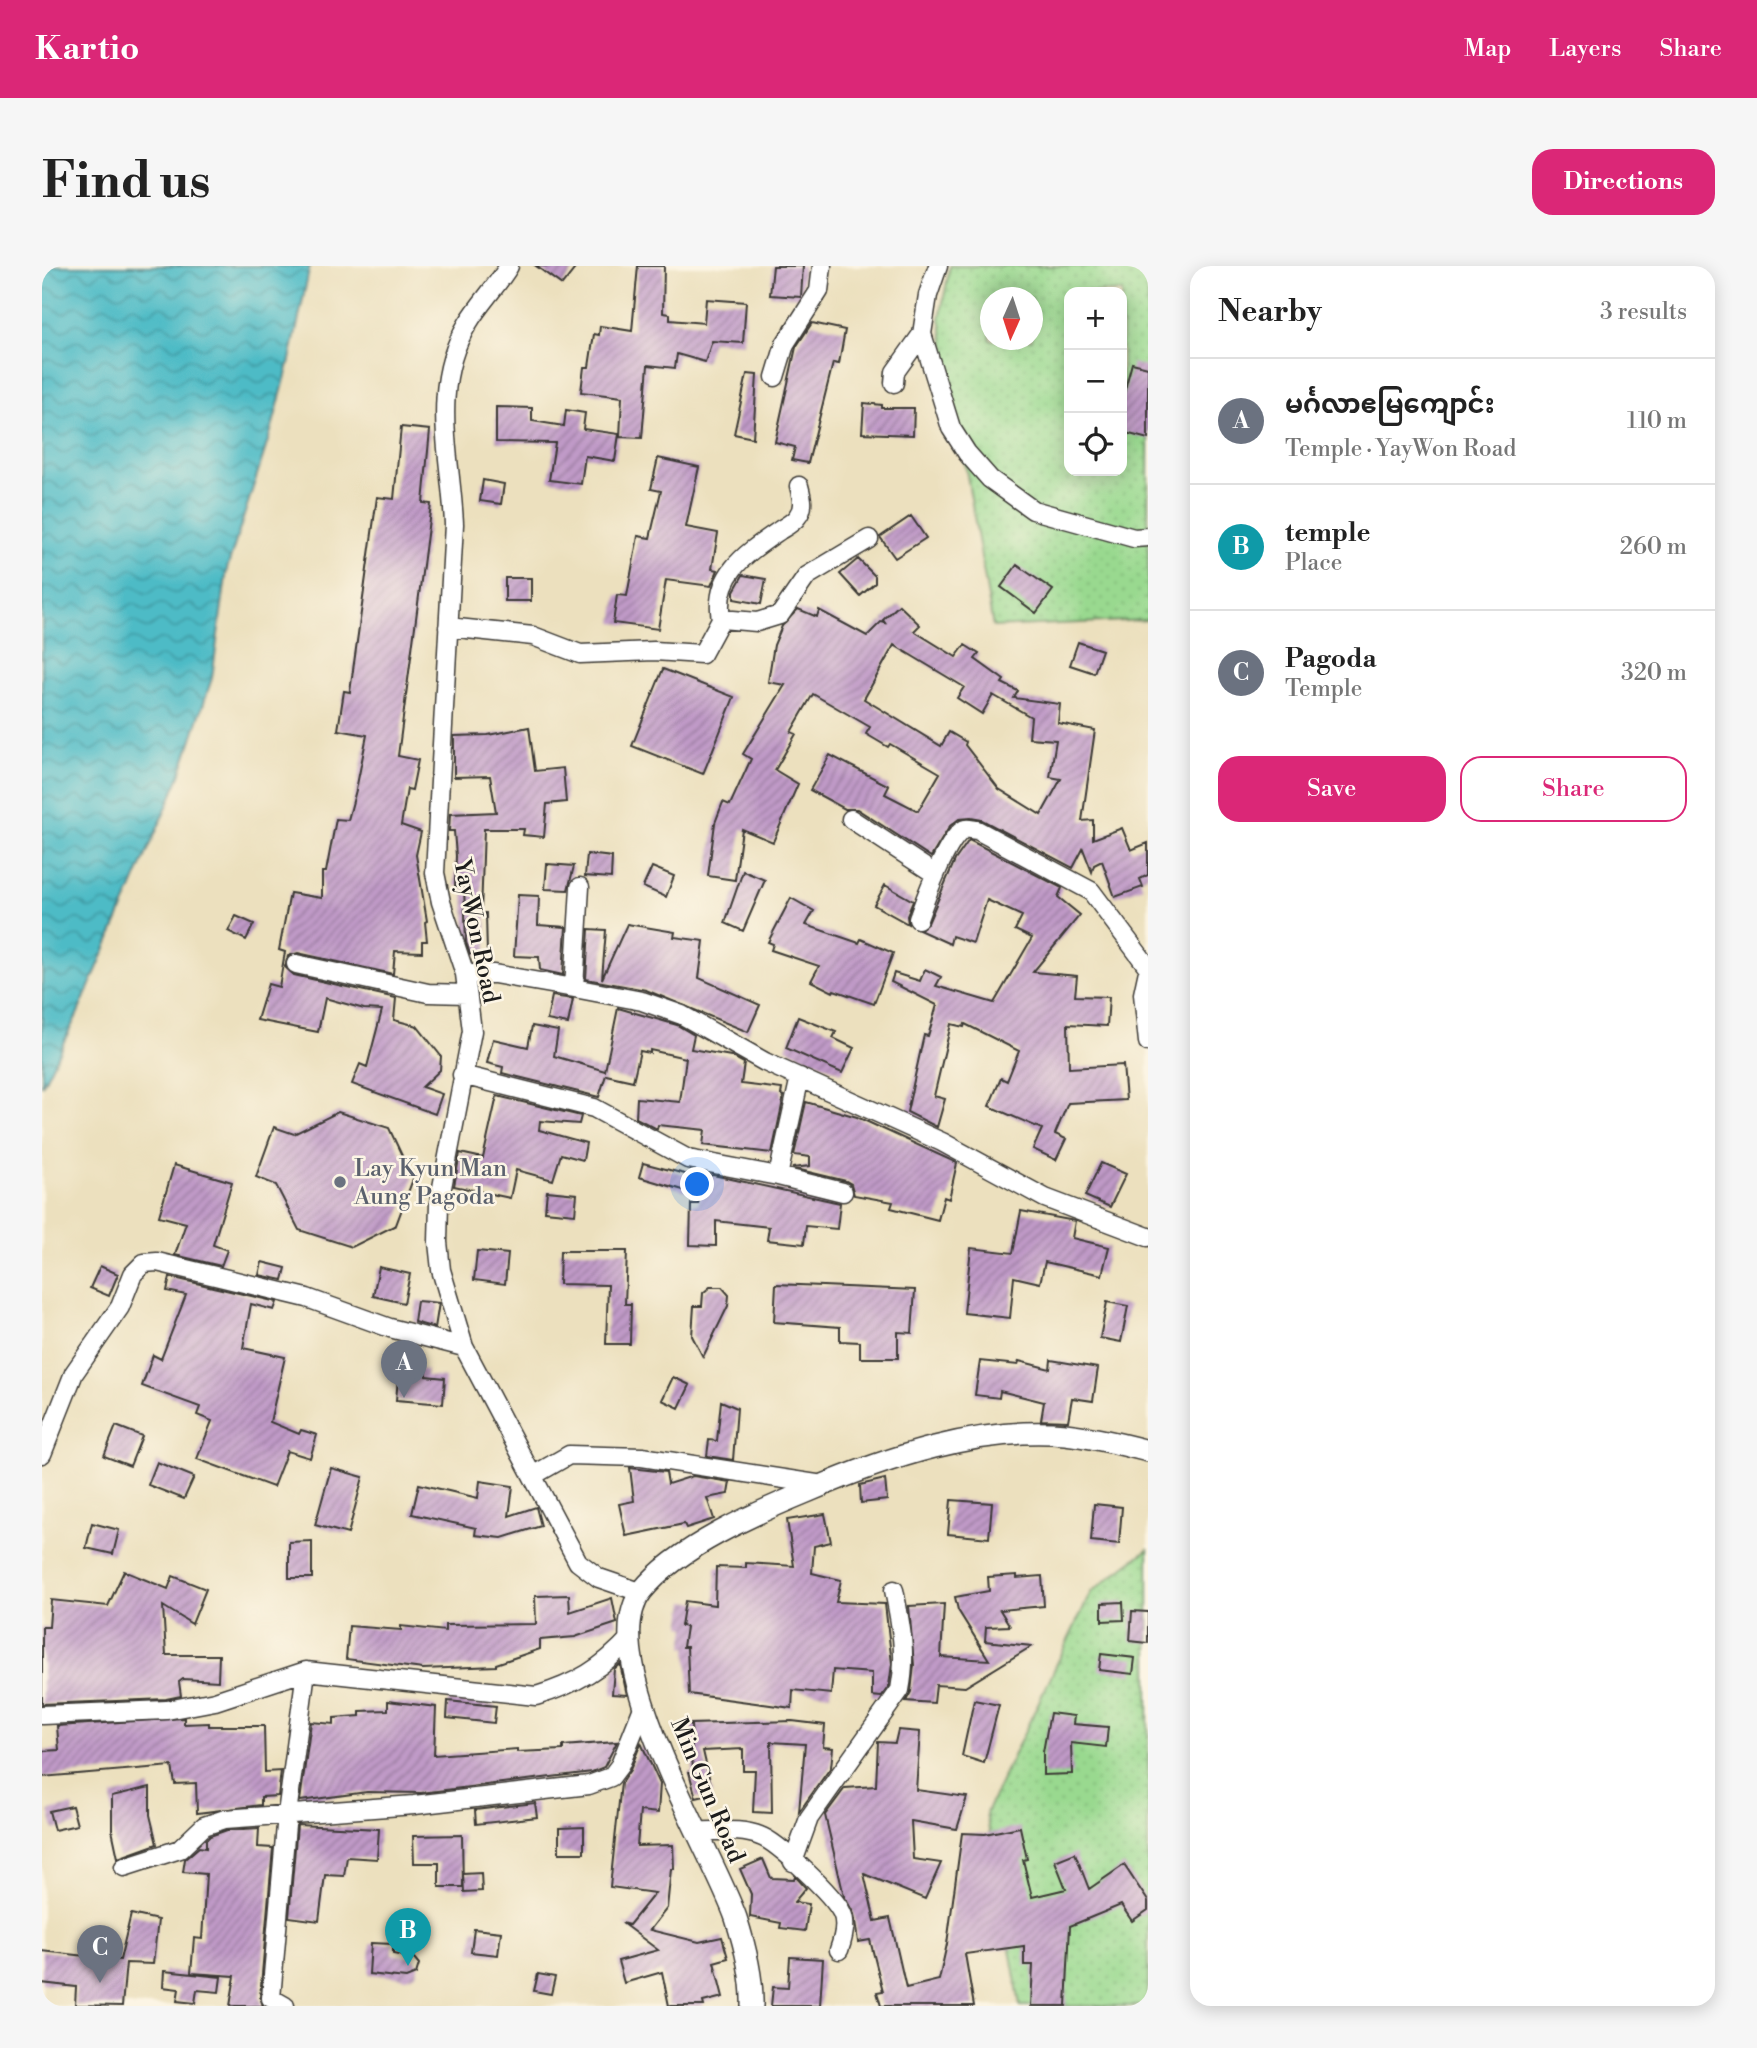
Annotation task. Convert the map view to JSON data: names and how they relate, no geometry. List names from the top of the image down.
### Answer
{
  "streets": {
    "street": ["YayWon Road", "Min Gun Road"]
  },
  "crossings": [
    ["YayWon Road", "Min Gun Road"]
  ],
  "places": ["Lay Kyun Man Aung Pagoda"],
  "north": "bottom",
  "page": {
    "header": "Kartio",
    "nav": ["Map", "Layers", "Share"],
    "buttons": [
      "Directions",
      ["Save", "Share"]
    ],
    "title": "Find us",
    "heading": ["Nearby", "3 results"],
    "map_buttons": ["+", "−"],
    "list": [
      {
        "mark": "A",
        "name": "မင်္ဂလာဧမြကျောင်း",
        "note": "Temple · YayWon Road",
        "value": "110 m"
      },
      {
        "mark": "B",
        "name": "temple",
        "note": "Place",
        "value": "260 m"
      },
      {
        "mark": "C",
        "name": "Pagoda",
        "note": "Temple",
        "value": "320 m"
      }
    ],
    "pins": ["A", "B", "C"]
  }
}
